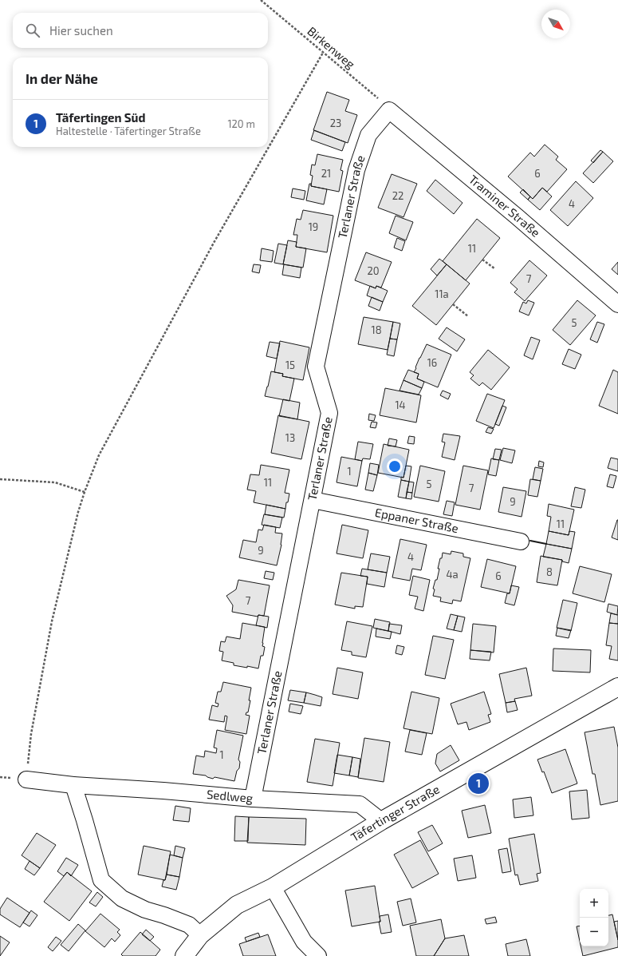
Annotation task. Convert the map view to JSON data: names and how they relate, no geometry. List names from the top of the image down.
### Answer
{
  "streets": {
    "street": [
      "Terlaner Straße",
      "Traminer Straße",
      "Eppaner Straße",
      "Sedlweg",
      "Täfertinger Straße"
    ],
    "path": ["Birkenweg"]
  },
  "crossings": [
    ["Birkenweg", "Terlaner Straße"],
    ["Birkenweg", "Traminer Straße"],
    ["Terlaner Straße", "Traminer Straße"],
    ["Terlaner Straße", "Eppaner Straße"],
    ["Terlaner Straße", "Sedlweg"],
    ["Sedlweg", "Täfertinger Straße"]
  ],
  "house_numbers": [
    "23",
    "21",
    "6",
    "22",
    "4",
    "19",
    "11",
    "20",
    "7",
    "11a",
    "5",
    "18",
    "16",
    "15",
    "14",
    "13",
    "1",
    "11",
    "5",
    "7",
    "9",
    "11",
    "9",
    "4",
    "8",
    "4a",
    "6",
    "7",
    "1"
  ],
  "north": "bottom right",
  "page": {
    "search": "Hier suchen",
    "heading": "In der Nähe",
    "list": [
      {
        "mark": "1",
        "name": "Täfertingen Süd",
        "note": "Haltestelle · Täfertinger Straße",
        "value": "120 m"
      }
    ],
    "pins": "1",
    "map_buttons": ["+", "−"]
  }
}
